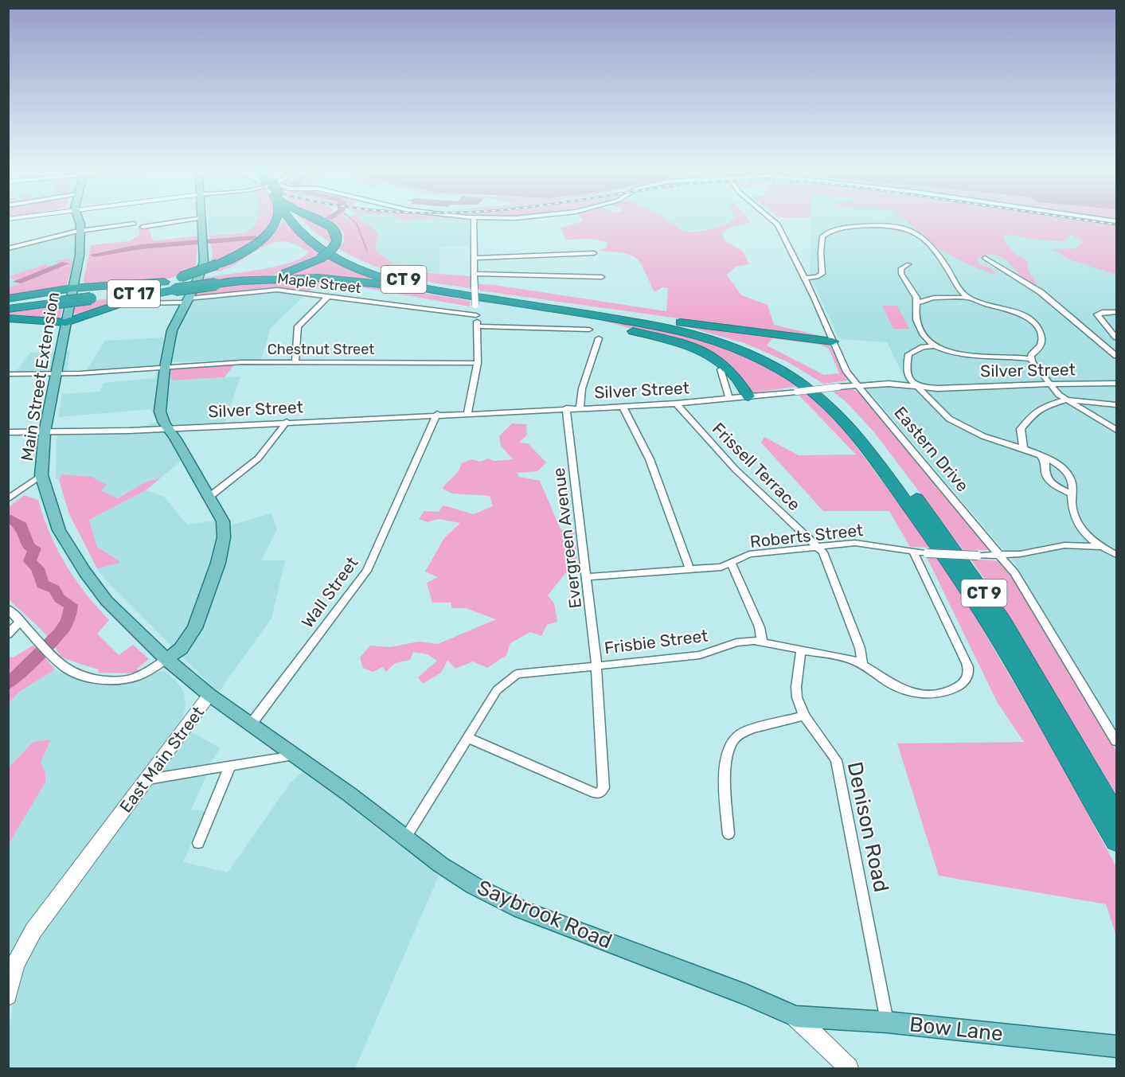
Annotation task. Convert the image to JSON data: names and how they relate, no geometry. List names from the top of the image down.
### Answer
{
  "streets": {
    "highway": ["CT 9", "CT 17"],
    "main road": [
      "Main Street Extension",
      "East Main Street",
      "Saybrook Road",
      "Bow Lane"
    ],
    "street": [
      "Maple Street",
      "Chestnut Street",
      "Silver Street",
      "Eastern Drive",
      "Frissell Terrace",
      "Roberts Street",
      "Evergreen Avenue",
      "Wall Street",
      "Frisbie Street",
      "Denison Road"
    ]
  },
  "crossings": [
    ["Chestnut Street", "Main Street Extension"],
    ["Silver Street", "Main Street Extension"],
    ["Silver Street", "Eastern Drive"],
    ["Silver Street", "Frissell Terrace"],
    ["Silver Street", "Evergreen Avenue"],
    ["Silver Street", "Wall Street"],
    ["Main Street Extension", "East Main Street"],
    ["Eastern Drive", "Roberts Street"],
    ["Frissell Terrace", "Roberts Street"],
    ["Roberts Street", "Evergreen Avenue"],
    ["Roberts Street", "Frisbie Street"],
    ["Evergreen Avenue", "Frisbie Street"],
    ["Wall Street", "Saybrook Road"],
    ["Frisbie Street", "Denison Road"],
    ["Frisbie Street", "Saybrook Road"],
    ["East Main Street", "Saybrook Road"],
    ["Denison Road", "Bow Lane"],
    ["Saybrook Road", "Bow Lane"]
  ]
}
